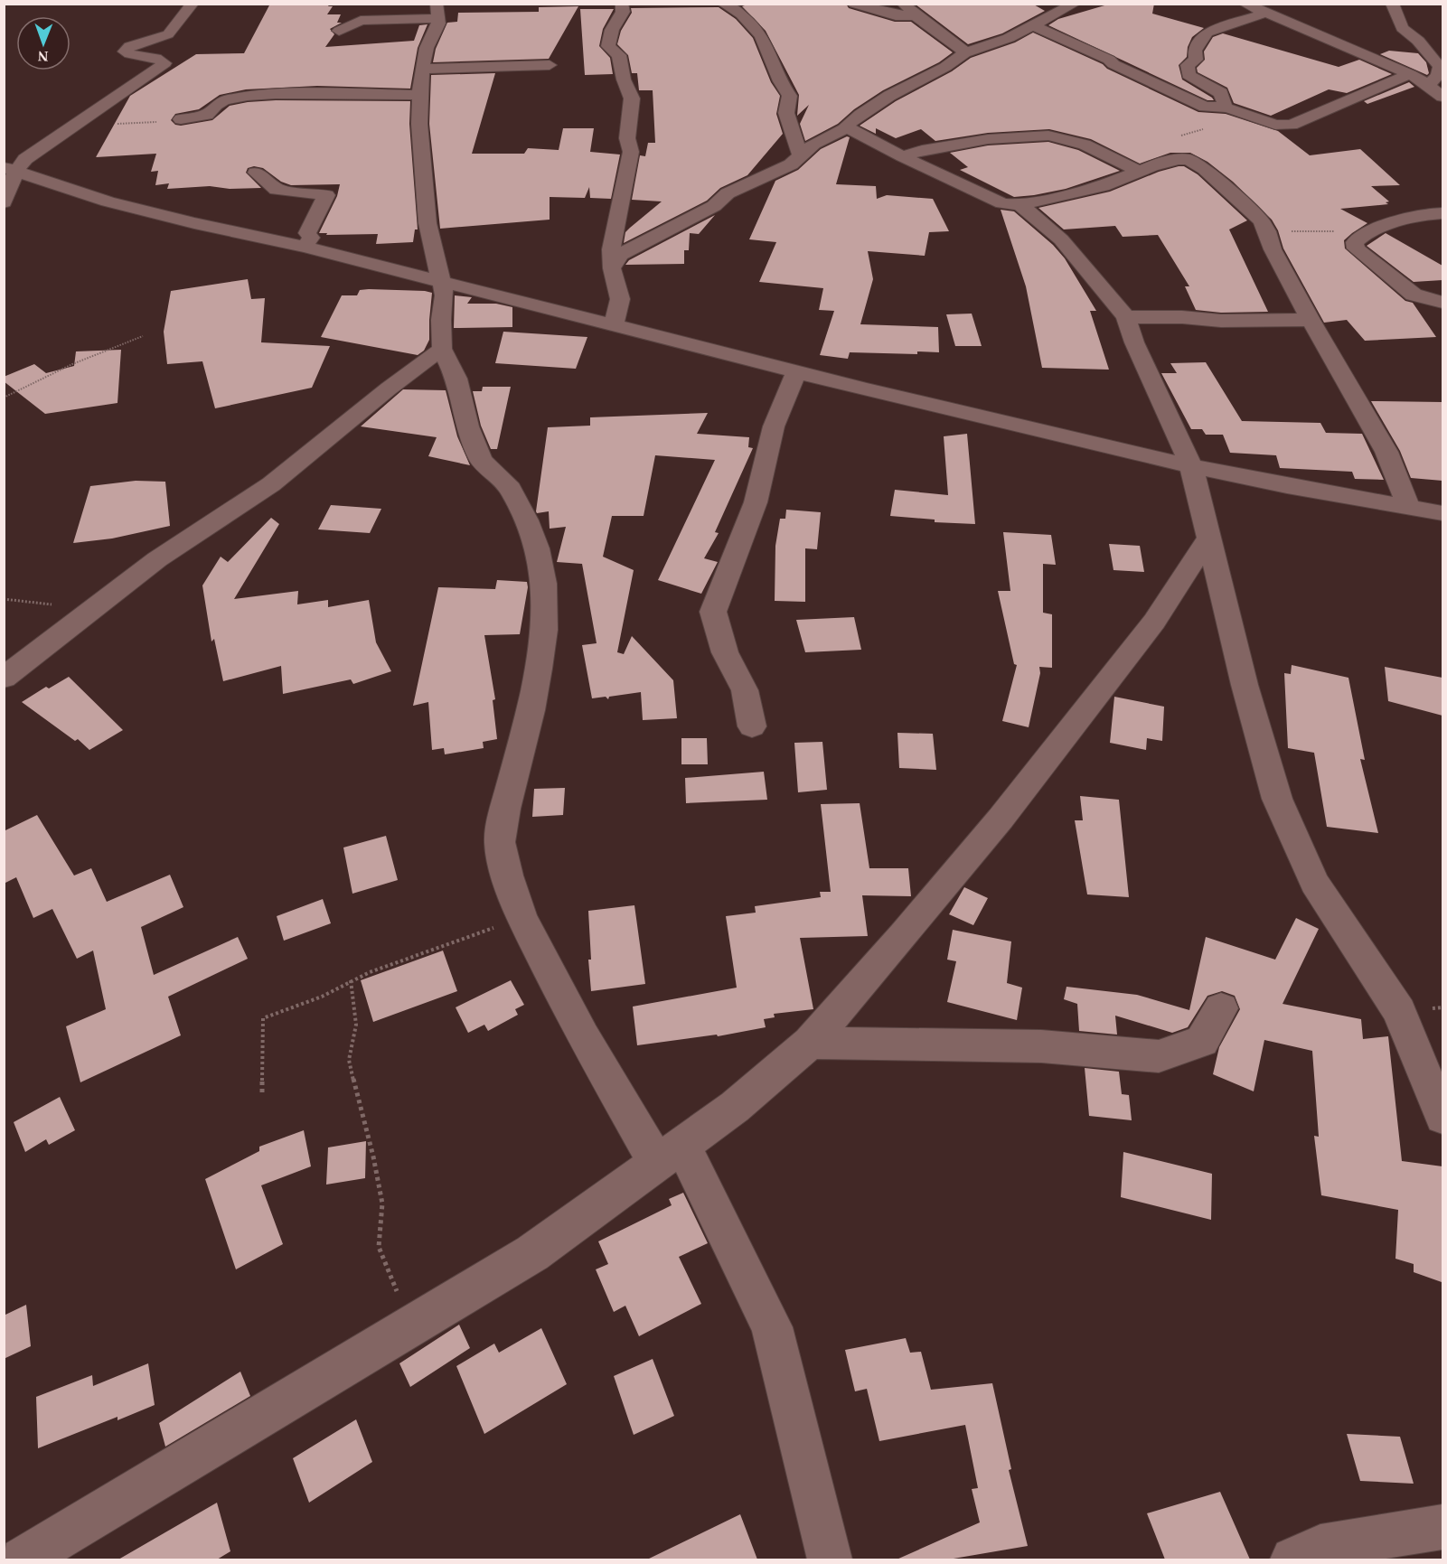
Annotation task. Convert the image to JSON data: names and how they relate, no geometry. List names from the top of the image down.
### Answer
{
  "north": "bottom"
}
